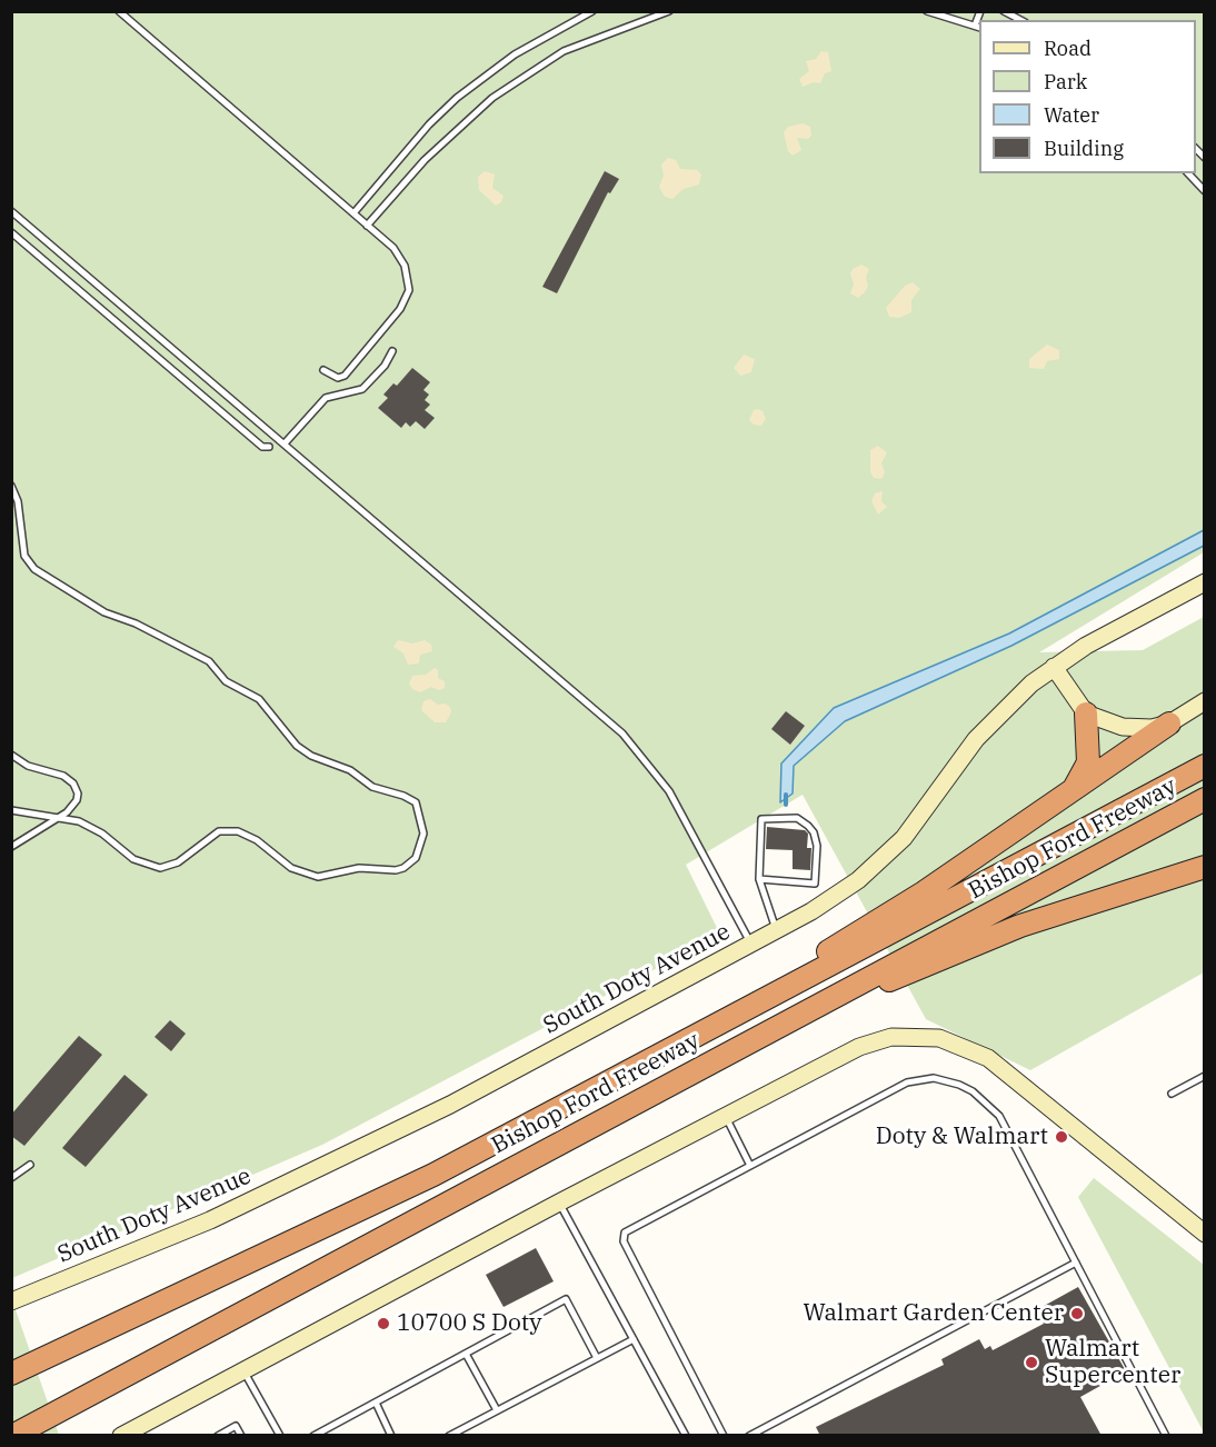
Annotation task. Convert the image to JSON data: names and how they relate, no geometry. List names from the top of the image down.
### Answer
{
  "streets": {
    "highway": ["Bishop Ford Freeway"],
    "street": ["South Doty Avenue"]
  },
  "places": [
    "Doty & Walmart",
    "Walmart Garden Center",
    "10700 S Doty",
    "Walmart Supercenter"
  ],
  "legend": [
    "Road",
    "Park",
    "Water",
    "Building"
  ]
}
